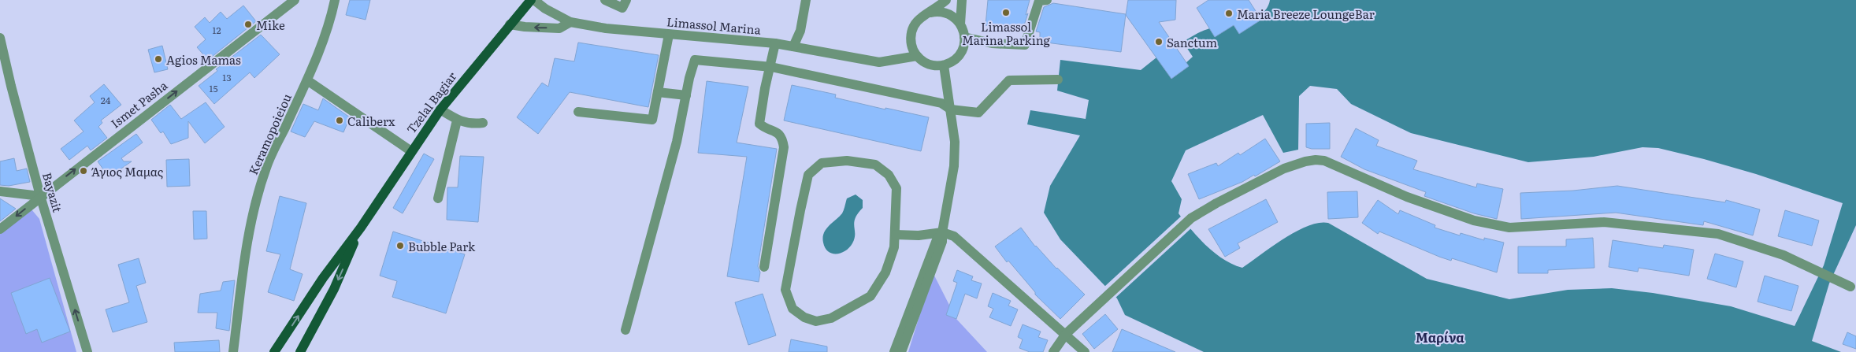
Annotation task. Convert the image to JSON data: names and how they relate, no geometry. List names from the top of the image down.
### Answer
{
  "streets": {
    "main road": ["Tzelal Bagiar"],
    "street": [
      "Limassol Marina",
      "Ismet Pasha",
      "Keramopoieiou",
      "Bayazit"
    ]
  },
  "crossings": [
    ["Limassol Marina", "Tzelal Bagiar"],
    ["Ismet Pasha", "Bayazit"]
  ],
  "one_way": ["Bayazit"],
  "districts": ["Μαρίνα"],
  "places": [
    "Limassol Marina Parking",
    "Maria Breeze LoungeBar",
    "Mike",
    "Sanctum",
    "Agios Mamas",
    "Caliberx",
    "Άγιος Μαμας",
    "Bubble Park"
  ],
  "house_numbers": [
    "12",
    "13",
    "15",
    "24"
  ]
}
